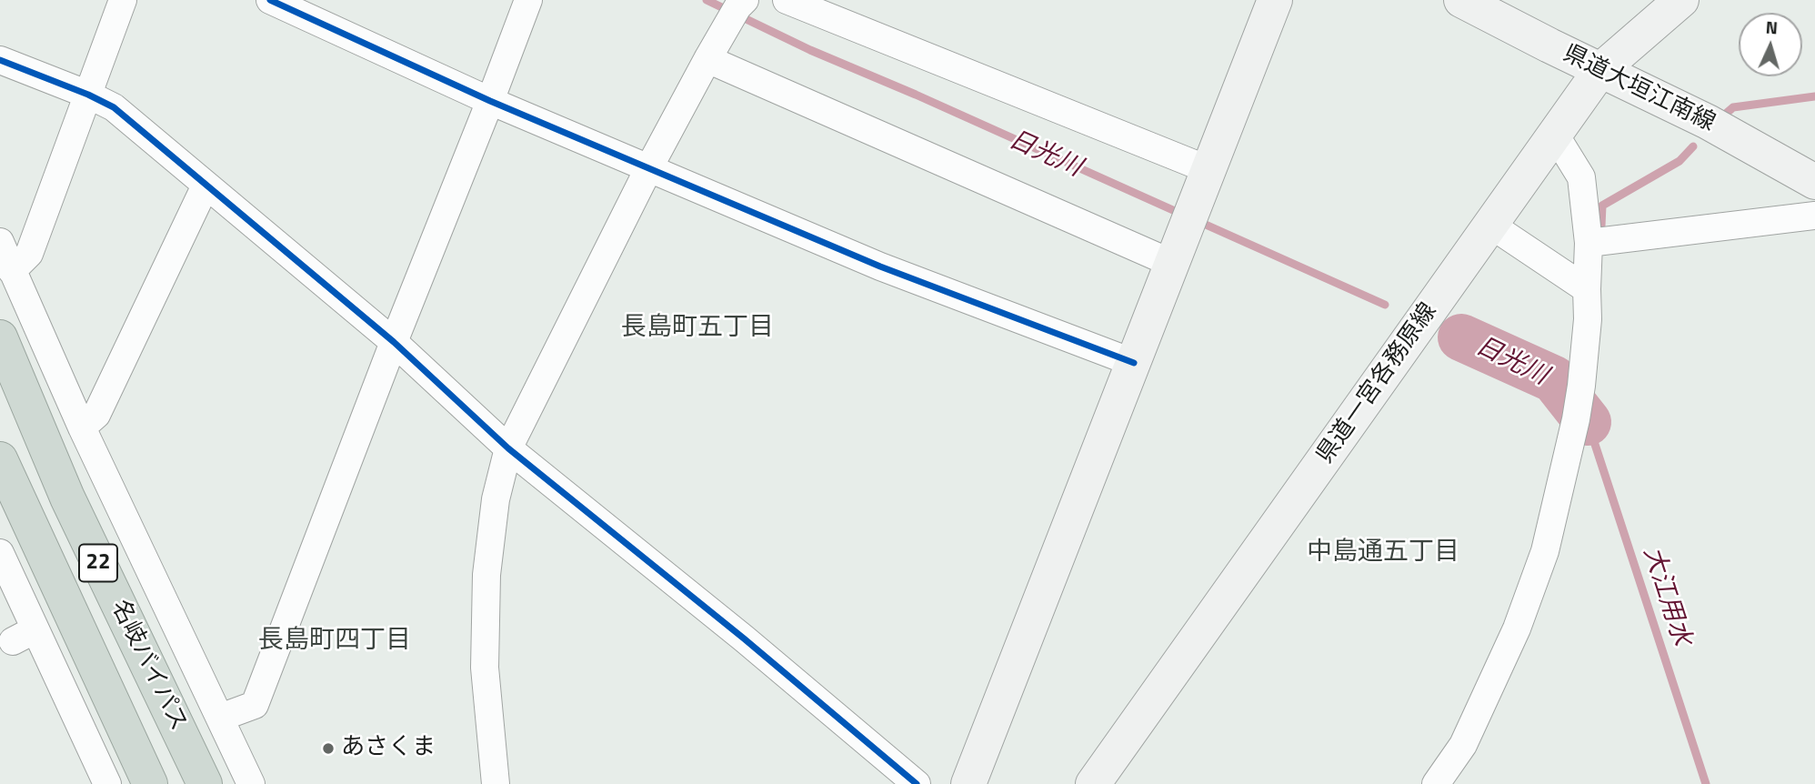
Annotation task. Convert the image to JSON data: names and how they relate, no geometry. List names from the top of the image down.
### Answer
{
  "streets": {
    "highway": ["22", "名岐バイパス"],
    "main road": ["県道大垣江南線", "県道一宮各務原線"]
  },
  "crossings": [
    ["県道大垣江南線", "県道一宮各務原線"]
  ],
  "districts": ["長島町五丁目", "中島通五丁目", "長島町四丁目"],
  "water": ["日光川", "大江用水"],
  "places": ["あさくま"],
  "north": "top"
}
